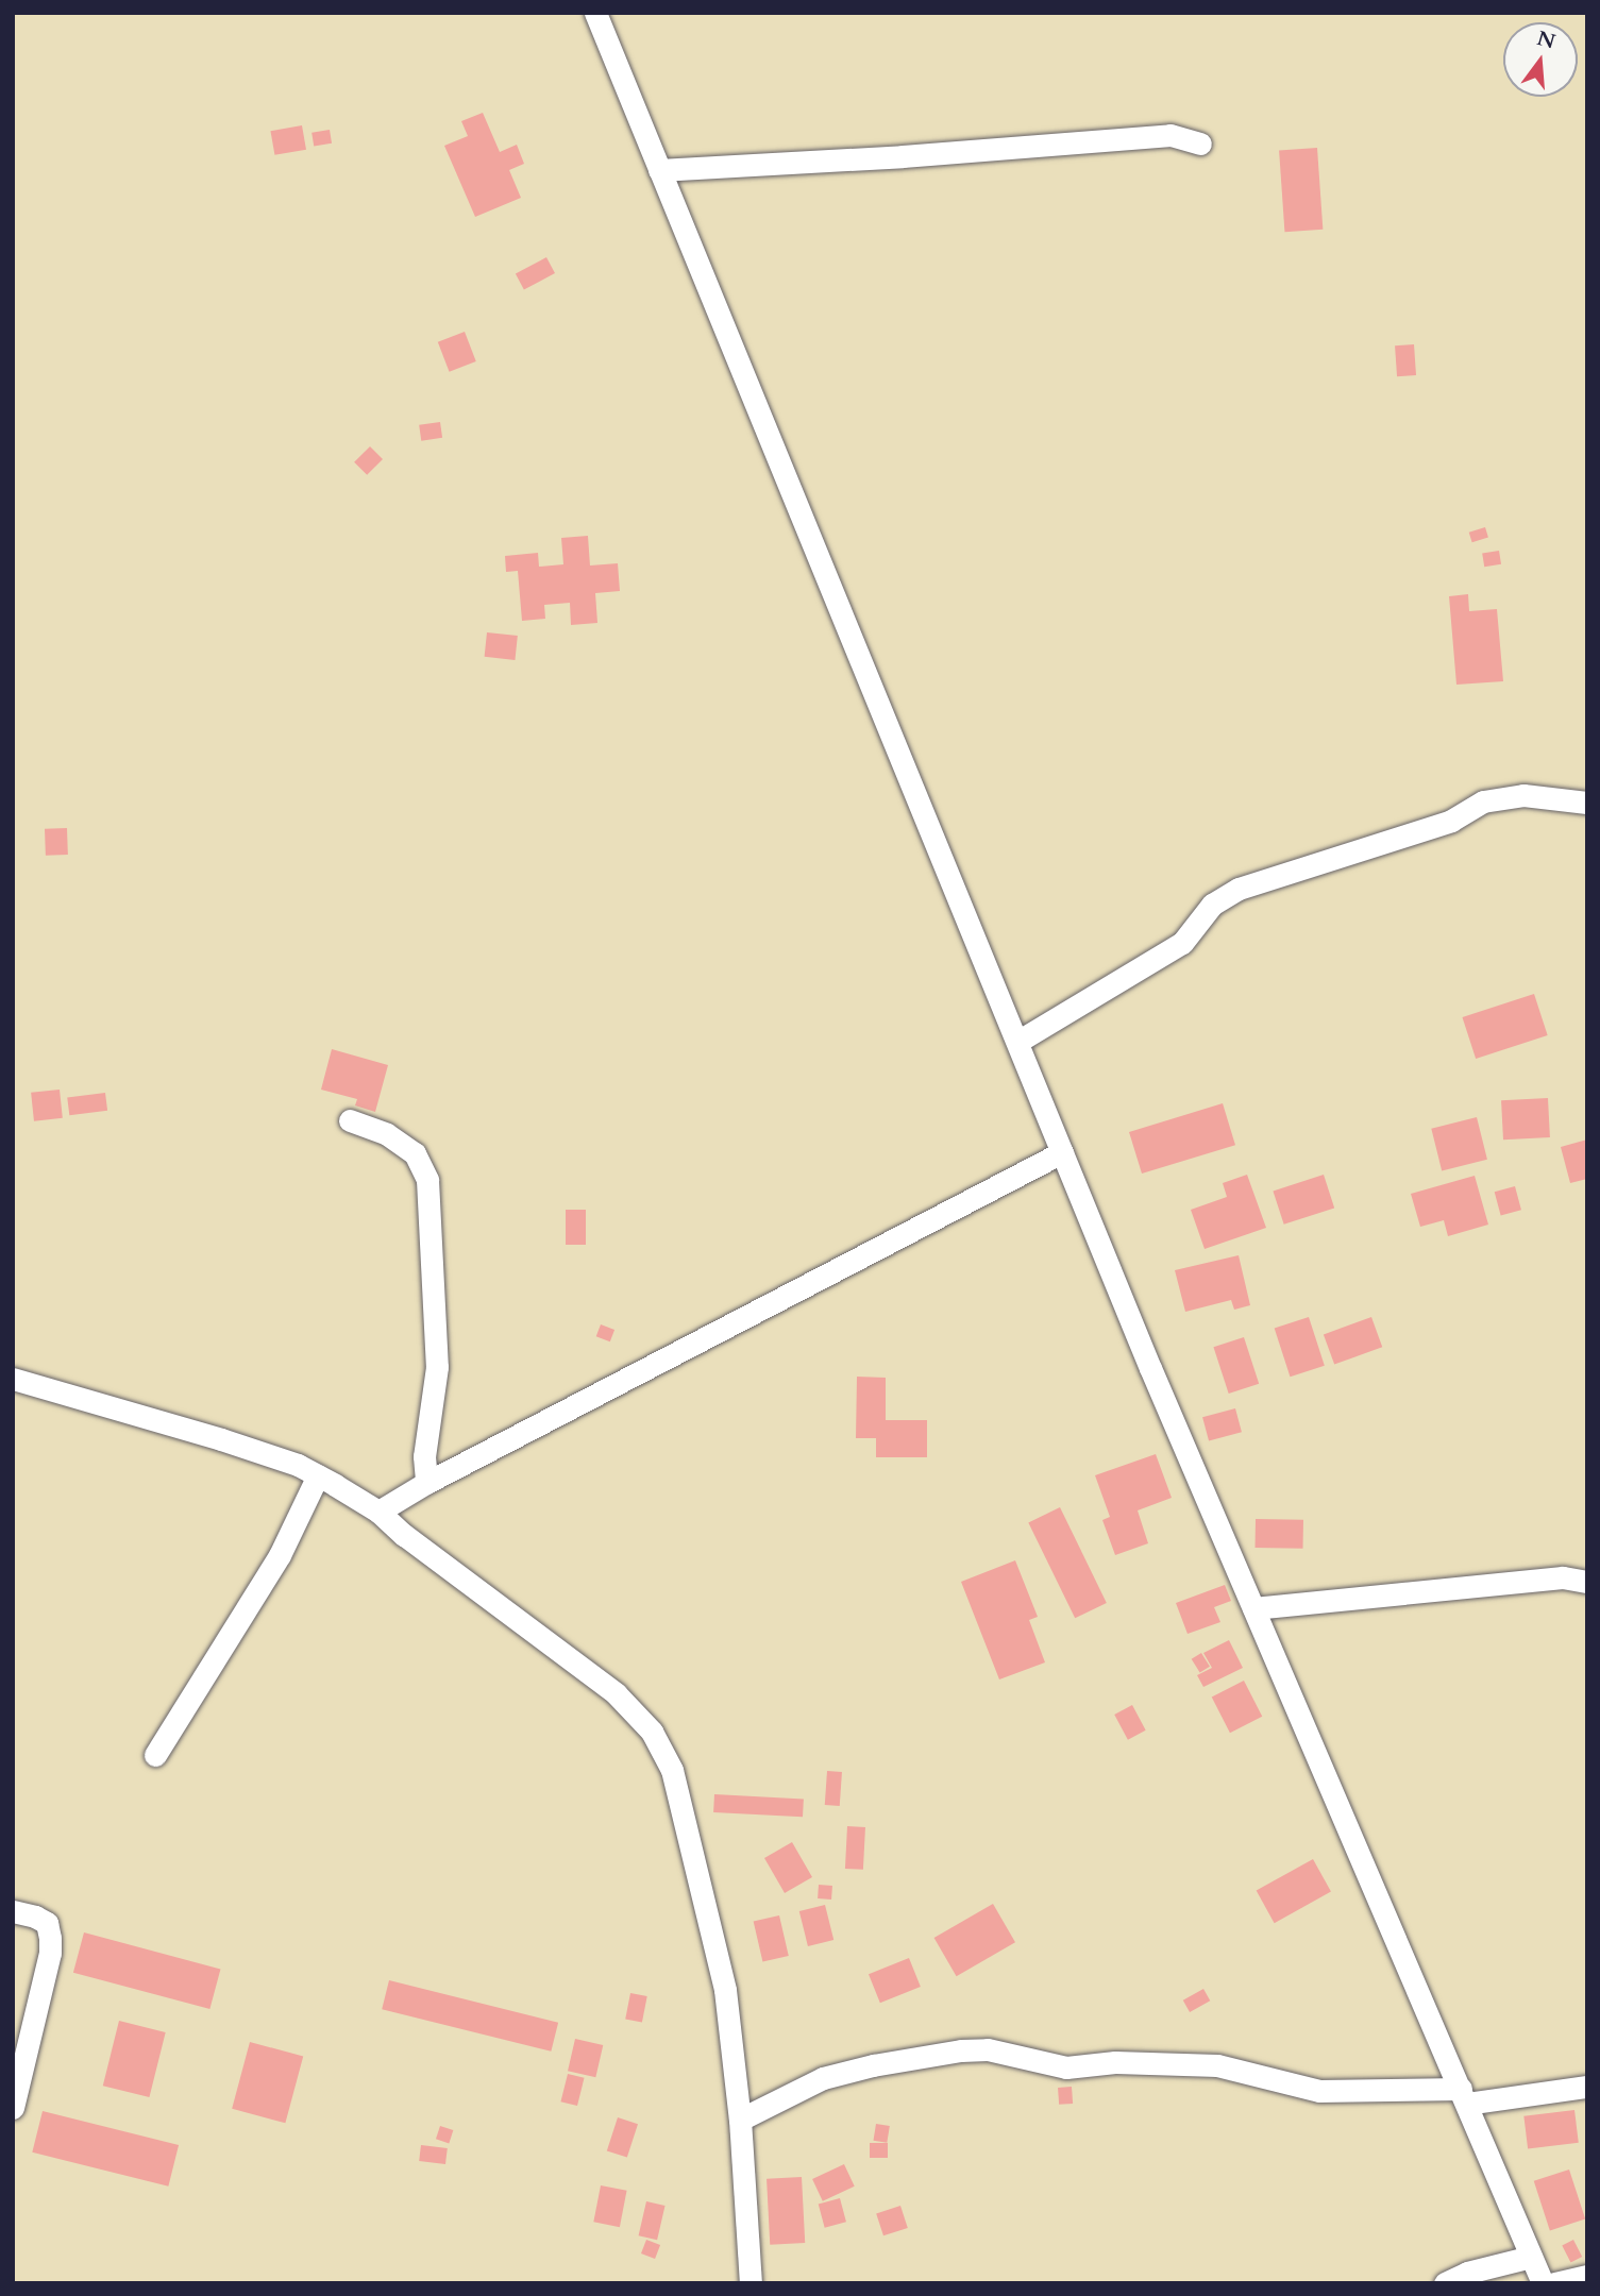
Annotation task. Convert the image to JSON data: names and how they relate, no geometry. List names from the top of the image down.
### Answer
{
  "north": "top"
}
